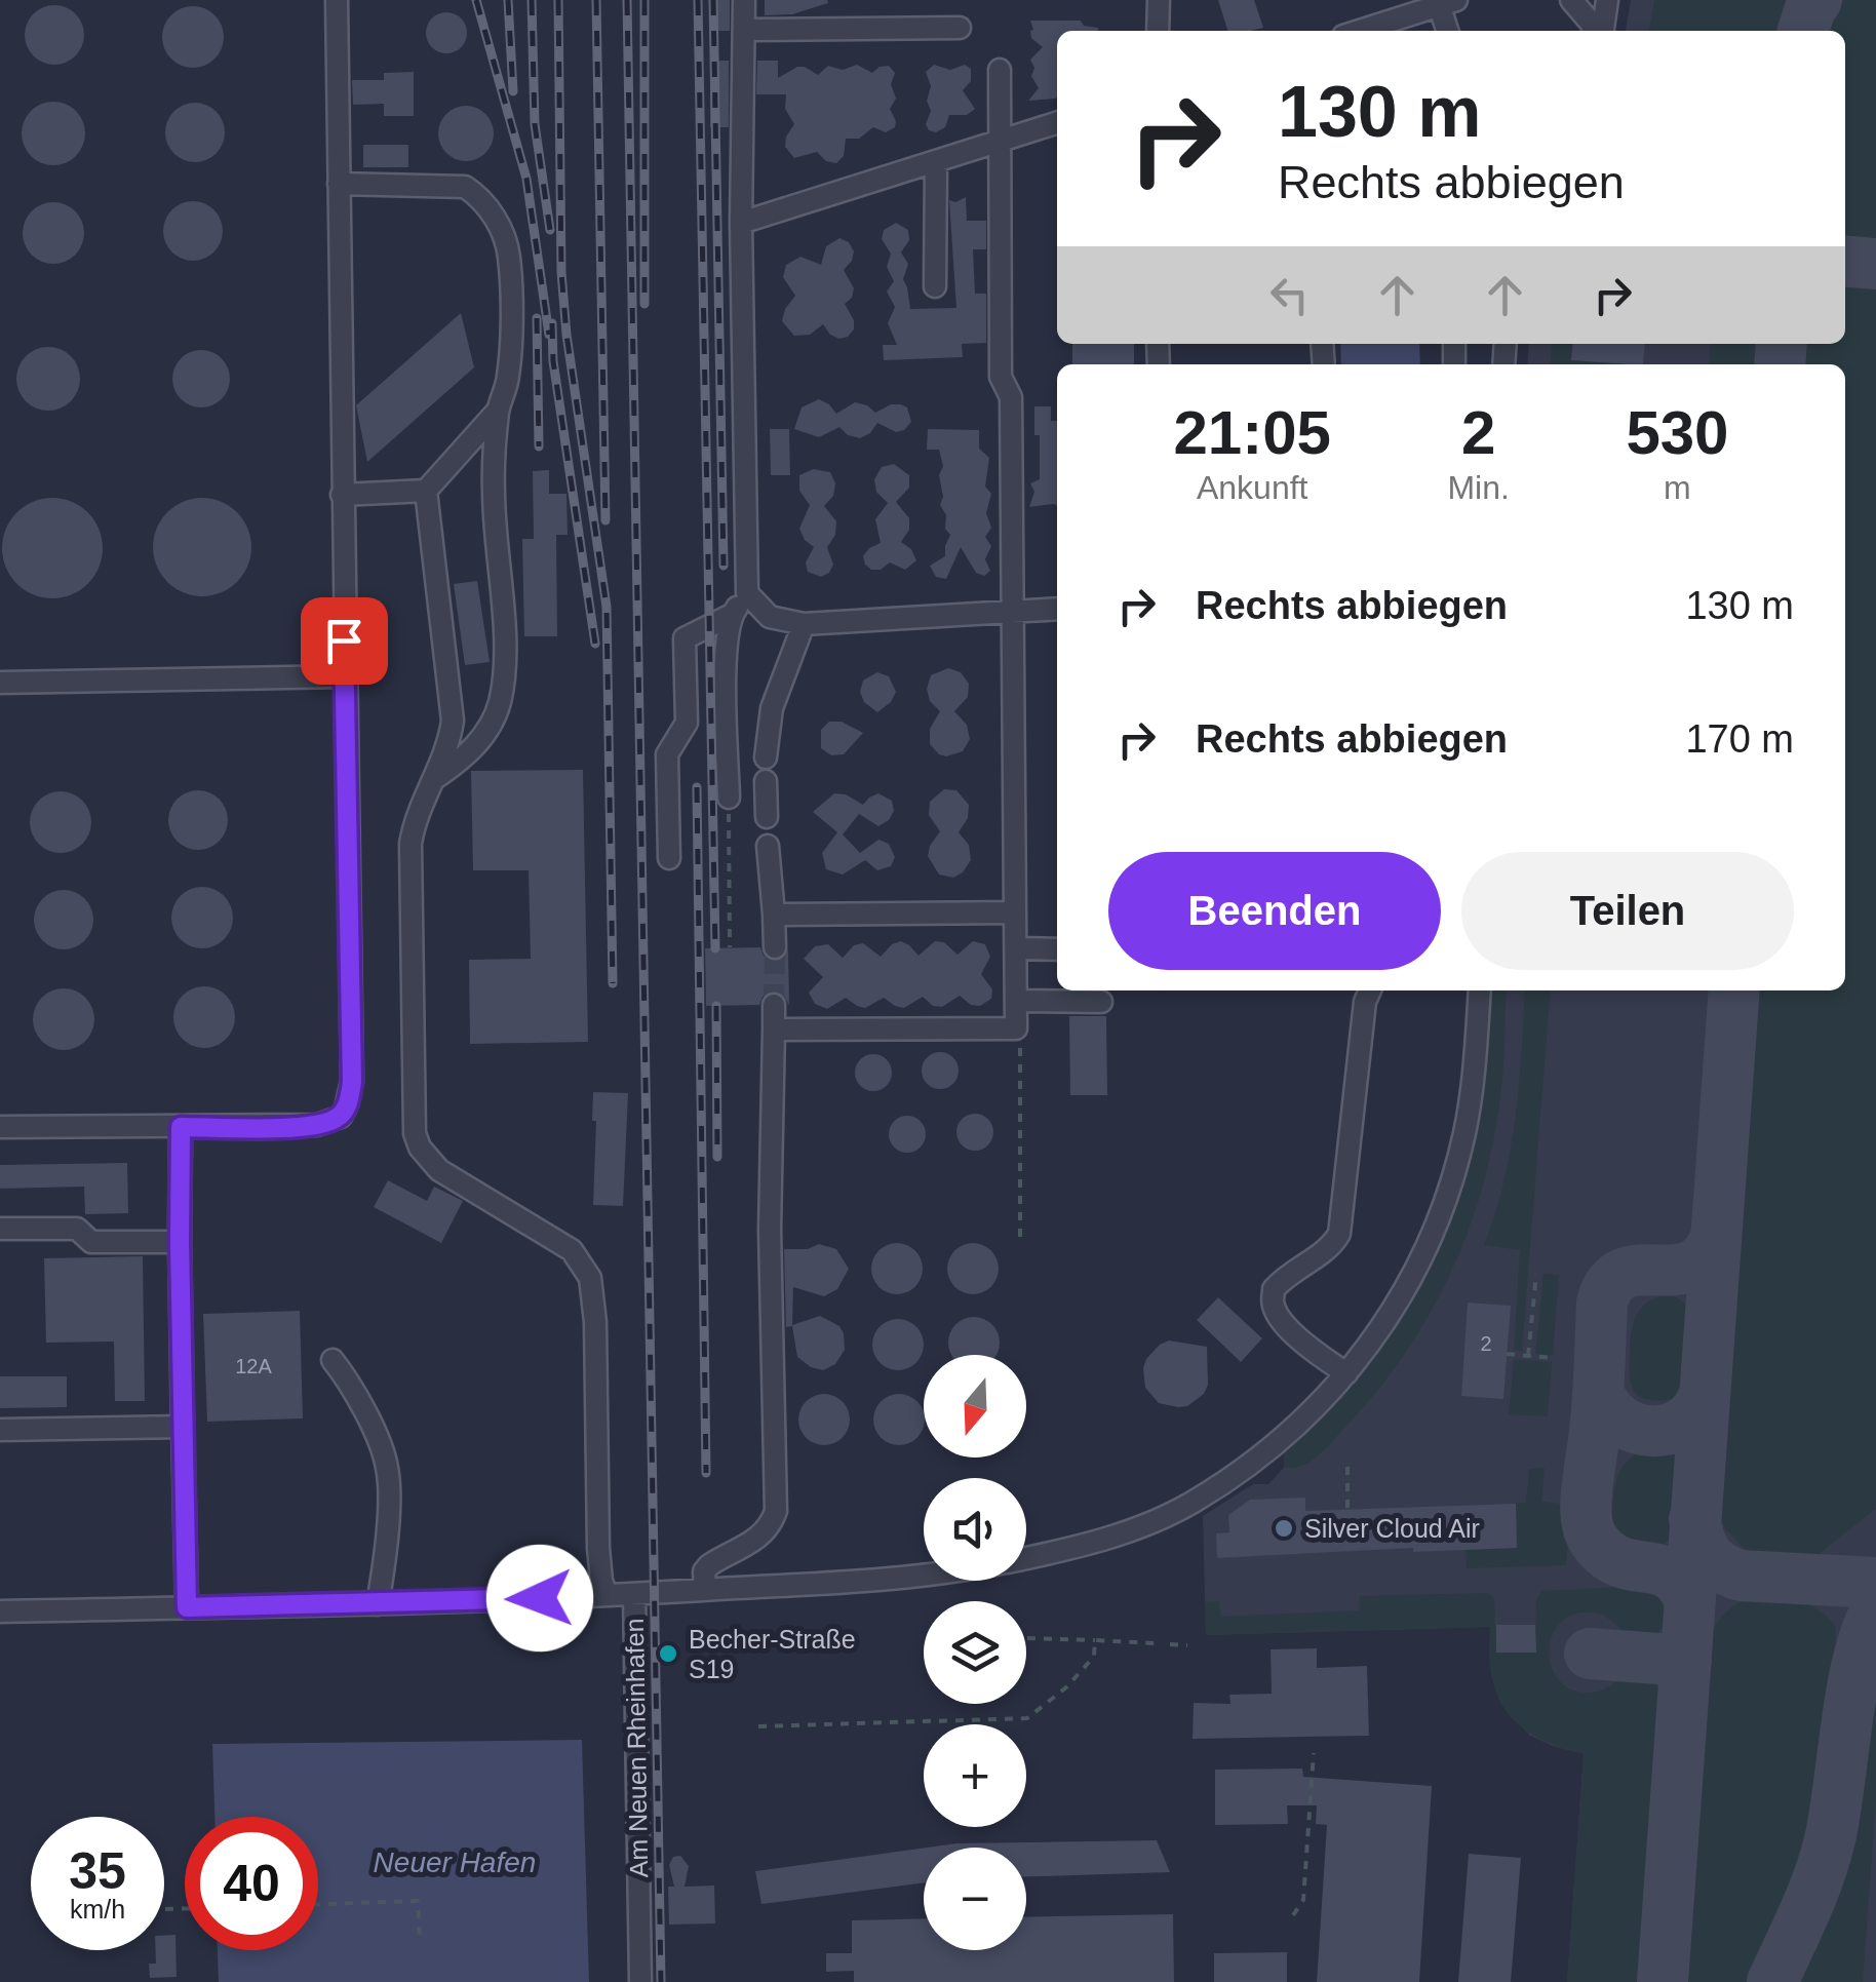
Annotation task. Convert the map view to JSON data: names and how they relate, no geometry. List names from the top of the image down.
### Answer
{
  "streets": {
    "street": ["Am Neuen Rheinhafen"]
  },
  "water": ["Neuer Hafen"],
  "places": ["Silver Cloud Air", "Becher-Straße S19"],
  "house_numbers": ["2", "12A"],
  "north": "bottom",
  "page": {
    "turn": ["130 m", "Rechts abbiegen"],
    "eta": [
      "21:05",
      "Ankunft",
      "2",
      "Min.",
      "530",
      "m"
    ],
    "list": [
      {
        "name": "Rechts abbiegen",
        "value": "130 m"
      },
      {
        "name": "Rechts abbiegen",
        "value": "170 m"
      }
    ],
    "buttons": ["Beenden", "Teilen"],
    "map_buttons": ["+", "−"],
    "speed": "35 km/h",
    "limit": "40"
  }
}
